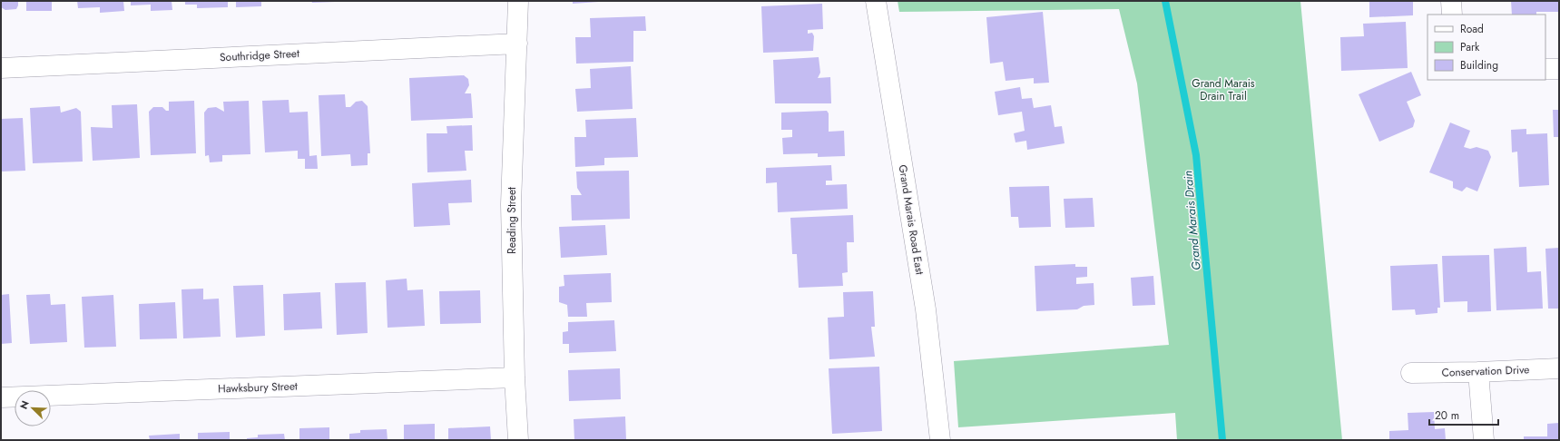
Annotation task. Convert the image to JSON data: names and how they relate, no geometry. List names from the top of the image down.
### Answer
{
  "streets": {
    "street": [
      "Southridge Street",
      "Grand Marais Road East",
      "Reading Street",
      "Conservation Drive",
      "Hawksbury Street"
    ]
  },
  "crossings": [
    ["Southridge Street", "Reading Street"],
    ["Reading Street", "Hawksbury Street"]
  ],
  "water": ["Grand Marais Drain"],
  "parks": ["Grand Marais Drain Trail"],
  "legend": ["Road", "Park", "Building"],
  "scale_bar": "20 m",
  "north": "top left"
}
